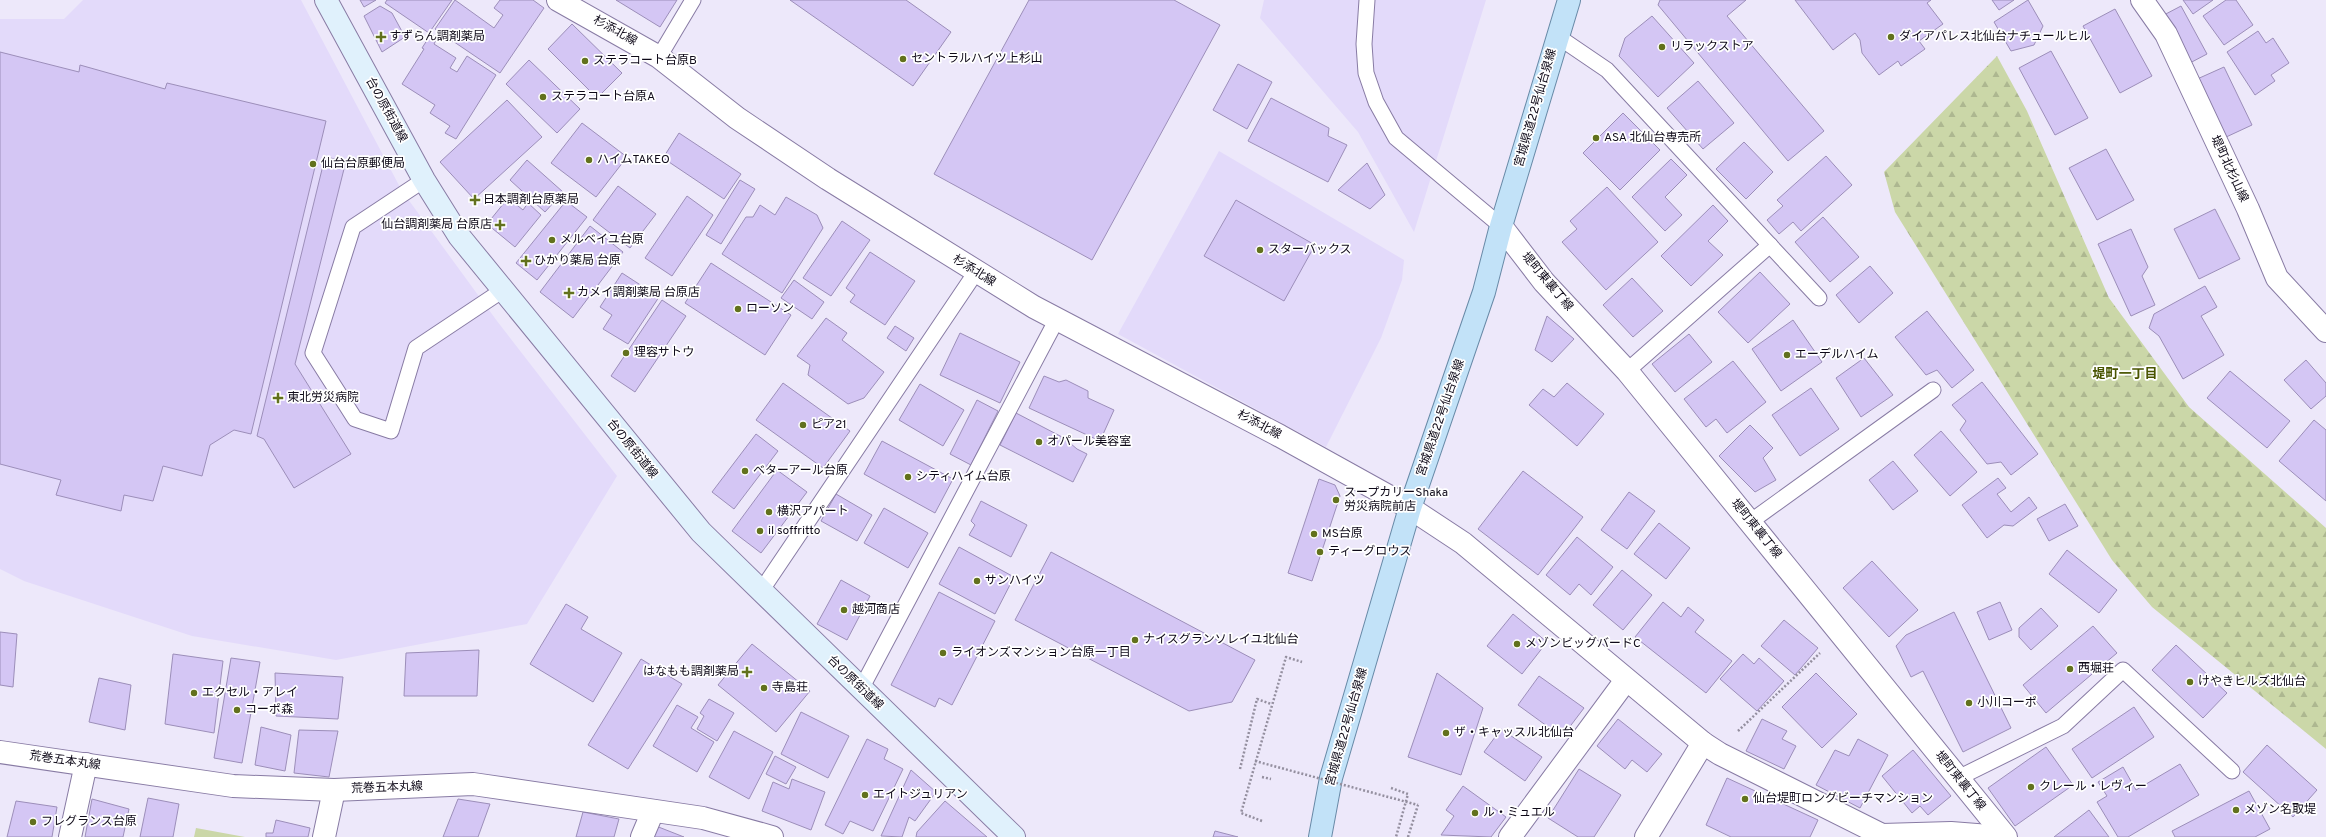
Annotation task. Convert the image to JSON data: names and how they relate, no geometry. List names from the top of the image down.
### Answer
{
  "streets": {
    "main road": ["宮城県道22号仙台泉線"],
    "street": [
      "杉添北線",
      "台の原街道線",
      "堤町北杉山線",
      "堤町東裏丁線",
      "荒巻五本丸線"
    ]
  },
  "crossings": [
    ["杉添北線", "宮城県道22号仙台泉線"],
    ["宮城県道22号仙台泉線", "堤町東裏丁線"]
  ],
  "districts": ["堤町一丁目"],
  "places": {
    "health": [
      "すずらん調剤薬局",
      "日本調剤台原薬局",
      "仙台調剤薬局 台原店",
      "ひかり薬局 台原",
      "カメイ調剤薬局 台原店",
      "東北労災病院",
      "はなもも調剤薬局"
    ],
    "other": [
      "ダイアパレス北仙台ナチュールヒル",
      "リラックストア",
      "セントラルハイツ上杉山",
      "ステラコート台原B",
      "ステラコート台原A",
      "ASA 北仙台専売所",
      "ハイムTAKEO",
      "仙台台原郵便局",
      "メルベイユ台原",
      "スターバックス",
      "ローソン",
      "理容サトウ",
      "エーデルハイム",
      "ピア21",
      "オパール美容室",
      "ベターアール台原",
      "シティハイム台原",
      "スープカリーShaka 労災病院前店",
      "横沢アパート",
      "il soffritto",
      "MS台原",
      "ティーグロウス",
      "サンハイツ",
      "越河商店",
      "ナイスグランソレイユ北仙台",
      "メゾンビッグバードC",
      "ライオンズマンション台原一丁目",
      "西堀荘",
      "けやきヒルズ北仙台",
      "寺島荘",
      "エクセル・アレイ",
      "小川コーポ",
      "コーポ森",
      "ザ・キャッスル北仙台",
      "クレール・レヴィー",
      "エイトジュリアン",
      "仙台堤町ロングビーチマンション",
      "メゾン名取堤",
      "ル・ミュエル",
      "フレグランス台原"
    ]
  }
}
